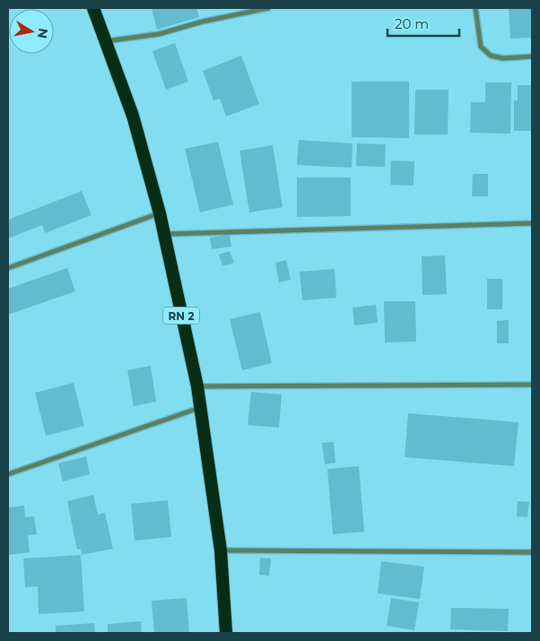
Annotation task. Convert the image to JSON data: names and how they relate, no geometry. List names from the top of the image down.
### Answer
{
  "streets": {
    "highway": ["RN 2"]
  },
  "scale_bar": "20 m",
  "north": "right"
}
